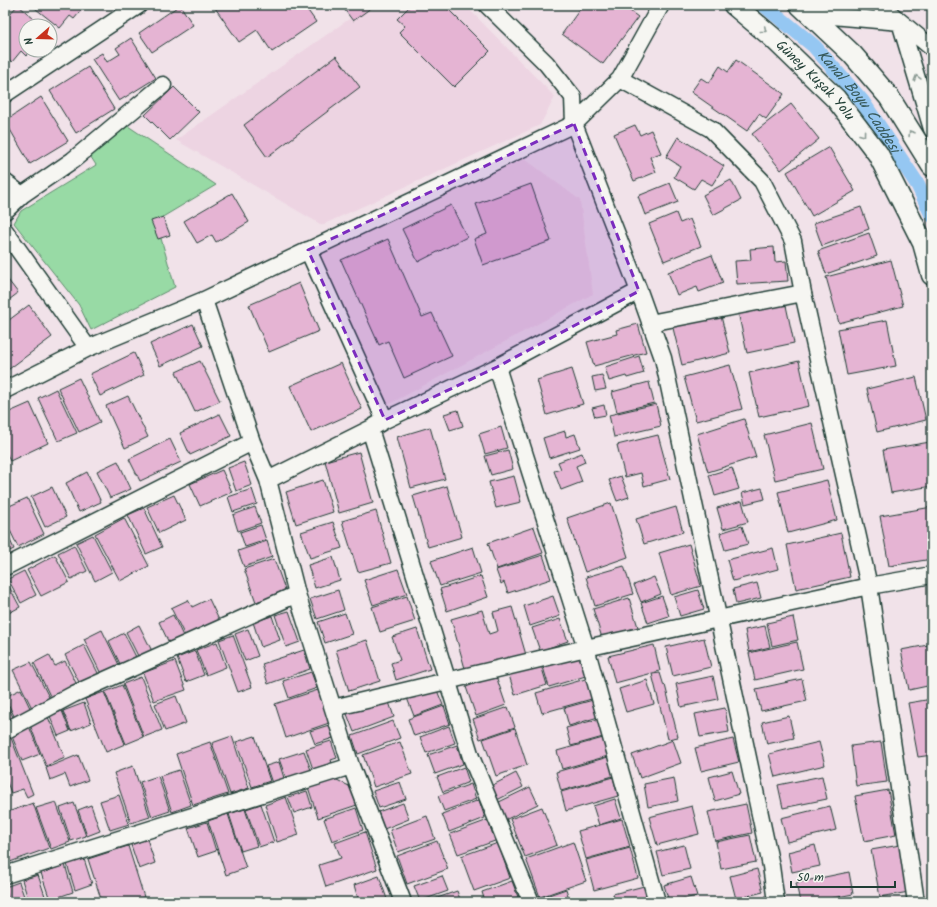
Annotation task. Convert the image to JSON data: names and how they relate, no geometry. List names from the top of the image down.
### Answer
{
  "streets": {
    "main road": ["Güney Kuşak Yolu"]
  },
  "water": ["Kanal Boyu Caddesi"],
  "scale_bar": "50 m",
  "north": "left"
}
